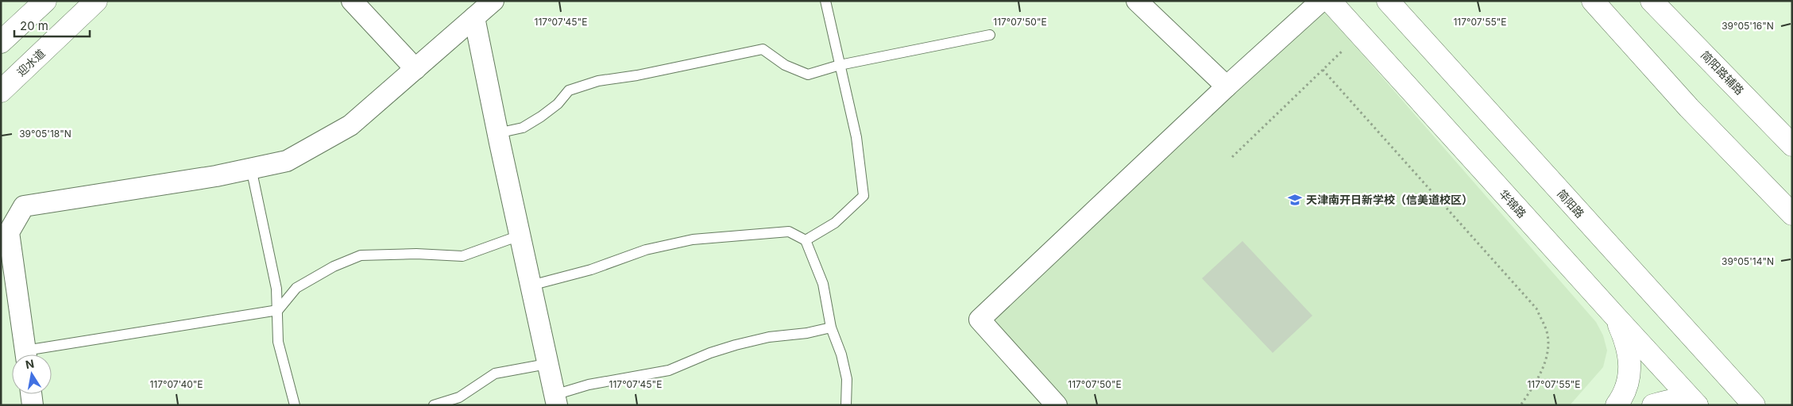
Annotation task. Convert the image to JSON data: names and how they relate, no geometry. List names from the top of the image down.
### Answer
{
  "streets": {
    "main road": [
      "迎水道",
      "简阳路辅路",
      "华锦路",
      "简阳路"
    ]
  },
  "places": {
    "school or university": ["天津南开日新学校（信美道校区）"]
  },
  "scale_bar": "20 m",
  "north": "top",
  "coordinates": [
    "117°07'45\"E",
    "117°07'50\"E",
    "117°07'55\"E",
    "39°05'16\"N",
    "39°05'18\"N",
    "39°05'14\"N",
    "117°07'40\"E"
  ]
}
